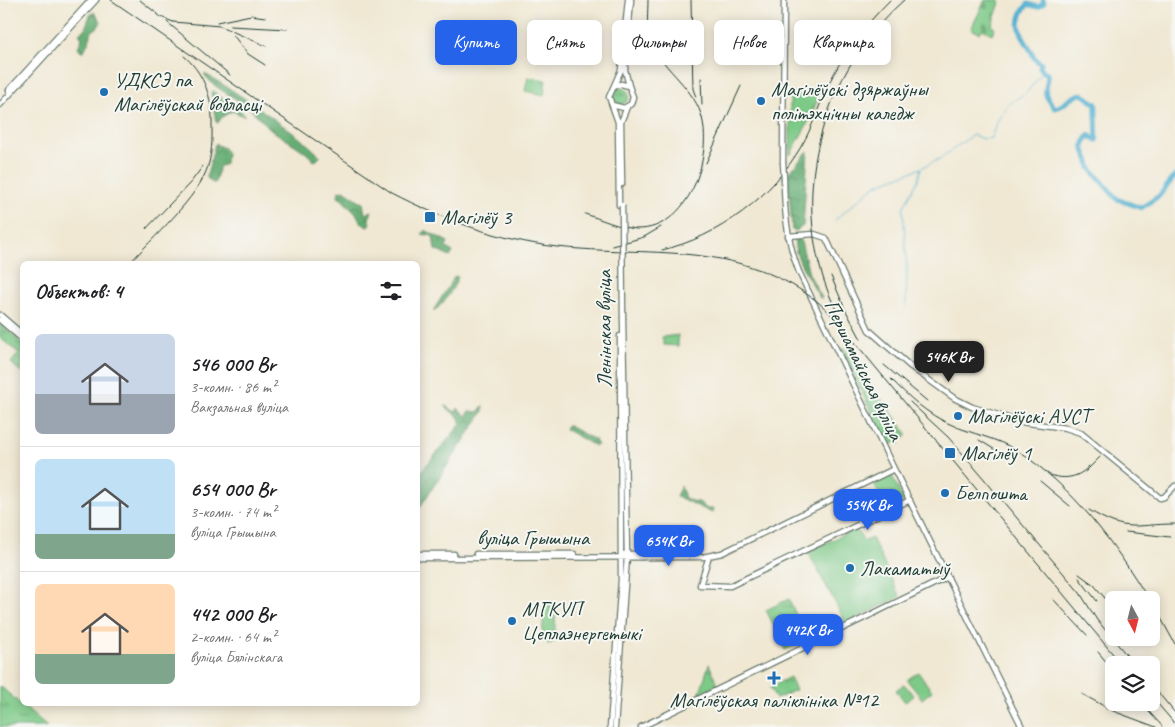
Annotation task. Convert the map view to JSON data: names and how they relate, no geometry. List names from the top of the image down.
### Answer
{
  "streets": {
    "main road": ["Ленінская вуліца", "Першамайская вуліца", "вуліца Грышына"]
  },
  "crossings": [
    ["Ленінская вуліца", "вуліца Грышына"],
    ["Першамайская вуліца", "вуліца Грышына"]
  ],
  "places": {
    "other": [
      "УДКСЭ па Магілёўскай вобласці",
      "Магілёўскі дзяржаўны політэхнічны каледж",
      "Магілёўскі АУСТ",
      "Белпошта",
      "Лакаматыў",
      "МГКУП Цеплаэнергетыкі"
    ],
    "transit": ["Магілёў 3", "Магілёў 1"],
    "health": ["Магілёўская паліклініка №12"]
  },
  "north": "bottom",
  "page": {
    "chip": [
      "Купить",
      "Снять",
      "Фильтры",
      "Новое",
      "Квартира"
    ],
    "heading": "Объектов: 4",
    "list": [
      {
        "name": "546 000 Br",
        "note": "3-комн. · 86 m² · Вакзальная вуліца"
      },
      {
        "name": "654 000 Br",
        "note": "3-комн. · 74 m² · вуліца Грышына"
      },
      {
        "name": "442 000 Br",
        "note": "2-комн. · 64 m² · вуліца Бялінскага"
      }
    ],
    "price": [
      "546K Br",
      "554K Br",
      "654K Br",
      "442K Br"
    ]
  }
}
